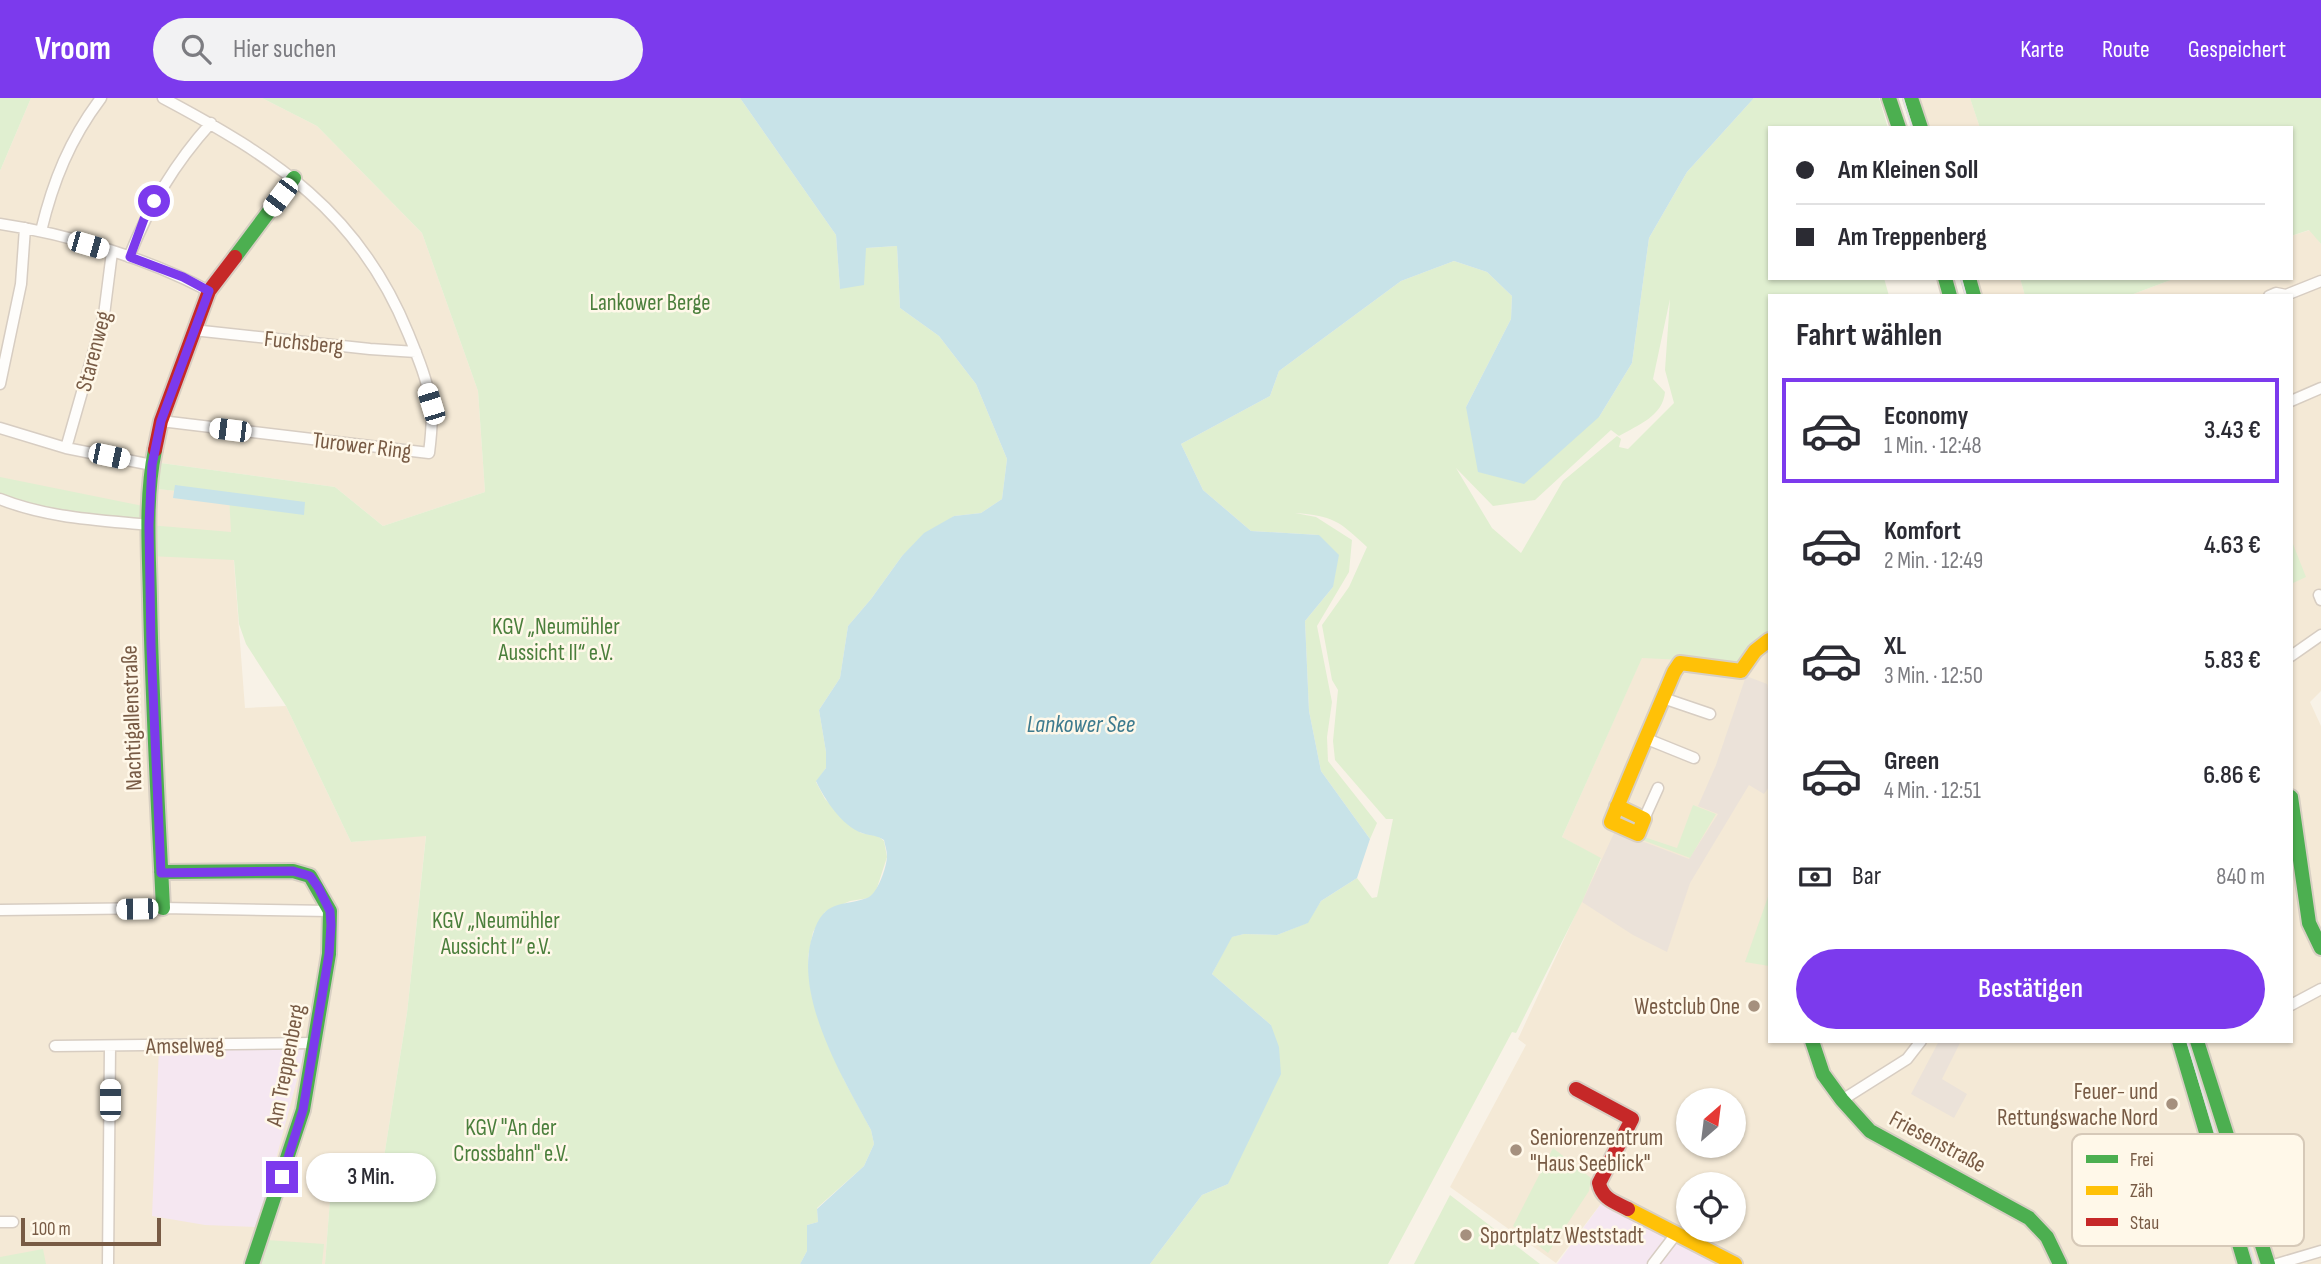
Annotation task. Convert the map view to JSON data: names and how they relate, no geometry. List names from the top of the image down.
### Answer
{
  "streets": {
    "street": [
      "Fuchsberg",
      "Starenweg",
      "Turower Ring",
      "Nachtigallenstraße",
      "Amselweg",
      "Am Treppenberg",
      "Friesenstraße"
    ]
  },
  "crossings": [
    ["Fuchsberg", "Turower Ring"],
    ["Fuchsberg", "Nachtigallenstraße"],
    ["Turower Ring", "Nachtigallenstraße"],
    ["Amselweg", "Am Treppenberg"]
  ],
  "water": ["Lankower See"],
  "parks": [
    "Lankower Berge",
    "KGV „Neumühler Aussicht II“ e.V.",
    "KGV „Neumühler Aussicht I“ e.V.",
    "KGV \"An der Crossbahn\" e.V."
  ],
  "places": [
    "Westclub One",
    "Feuer- und Rettungswache Nord",
    "Seniorenzentrum \"Haus Seeblick\"",
    "Sportplatz Weststadt"
  ],
  "legend": ["Frei", "Zäh", "Stau"],
  "scale_bar": "100 m",
  "north": "top right",
  "page": {
    "header": "Vroom",
    "search": "Hier suchen",
    "nav": ["Karte", "Route", "Gespeichert"],
    "banner": ["Am Kleinen Soll", "Am Treppenberg"],
    "heading": "Fahrt wählen",
    "list": [
      {
        "name": "Economy",
        "note": "1 Min. · 12:48",
        "value": "3.43 €"
      },
      {
        "name": "Komfort",
        "note": "2 Min. · 12:49",
        "value": "4.63 €"
      },
      {
        "name": "XL",
        "note": "3 Min. · 12:50",
        "value": "5.83 €"
      },
      {
        "name": "Green",
        "note": "4 Min. · 12:51",
        "value": "6.86 €"
      }
    ],
    "pay": ["Bar", "840 m"],
    "buttons": "Bestätigen",
    "bubble": "3 Min.",
    "scale": "100 m"
  }
}
